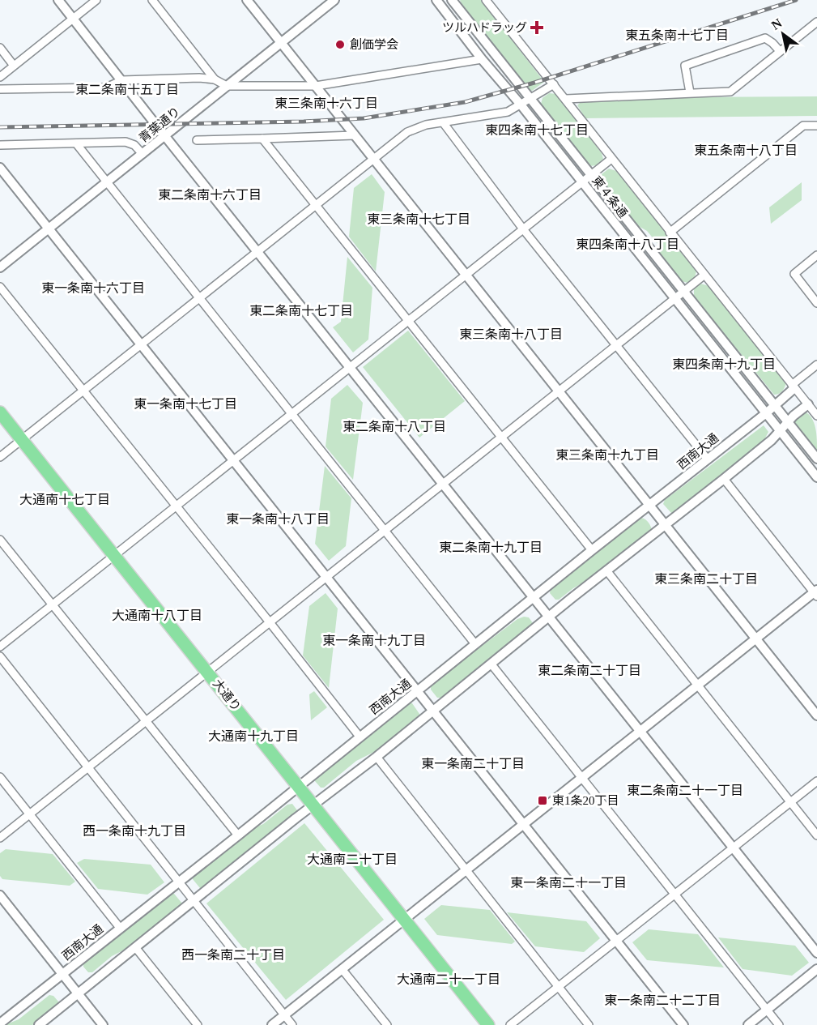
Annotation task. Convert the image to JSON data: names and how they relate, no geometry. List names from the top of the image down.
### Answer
{
  "streets": {
    "highway": ["大通り"],
    "street": ["青葉通り", "東４条通", "西南大通"]
  },
  "crossings": [
    ["東４条通", "西南大通"],
    ["西南大通", "大通り"]
  ],
  "districts": [
    "東五条南十七丁目",
    "東二条南十五丁目",
    "東三条南十六丁目",
    "東四条南十七丁目",
    "東五条南十八丁目",
    "東二条南十六丁目",
    "東三条南十七丁目",
    "東四条南十八丁目",
    "東一条南十六丁目",
    "東二条南十七丁目",
    "東三条南十八丁目",
    "東四条南十九丁目",
    "東一条南十七丁目",
    "東二条南十八丁目",
    "東三条南十九丁目",
    "大通南十七丁目",
    "東一条南十八丁目",
    "東二条南十九丁目",
    "東三条南二十丁目",
    "大通南十八丁目",
    "東一条南十九丁目",
    "東二条南二十丁目",
    "大通南十九丁目",
    "東一条南二十丁目",
    "東二条南二十一丁目",
    "西一条南十九丁目",
    "大通南二十丁目",
    "東一条南二十一丁目",
    "西一条南二十丁目",
    "大通南二十一丁目",
    "東一条南二十二丁目"
  ],
  "places": {
    "health": ["ツルハドラッグ"],
    "other": ["創価学会"],
    "transit": ["東1条20丁目"]
  },
  "north": "top left"
}
